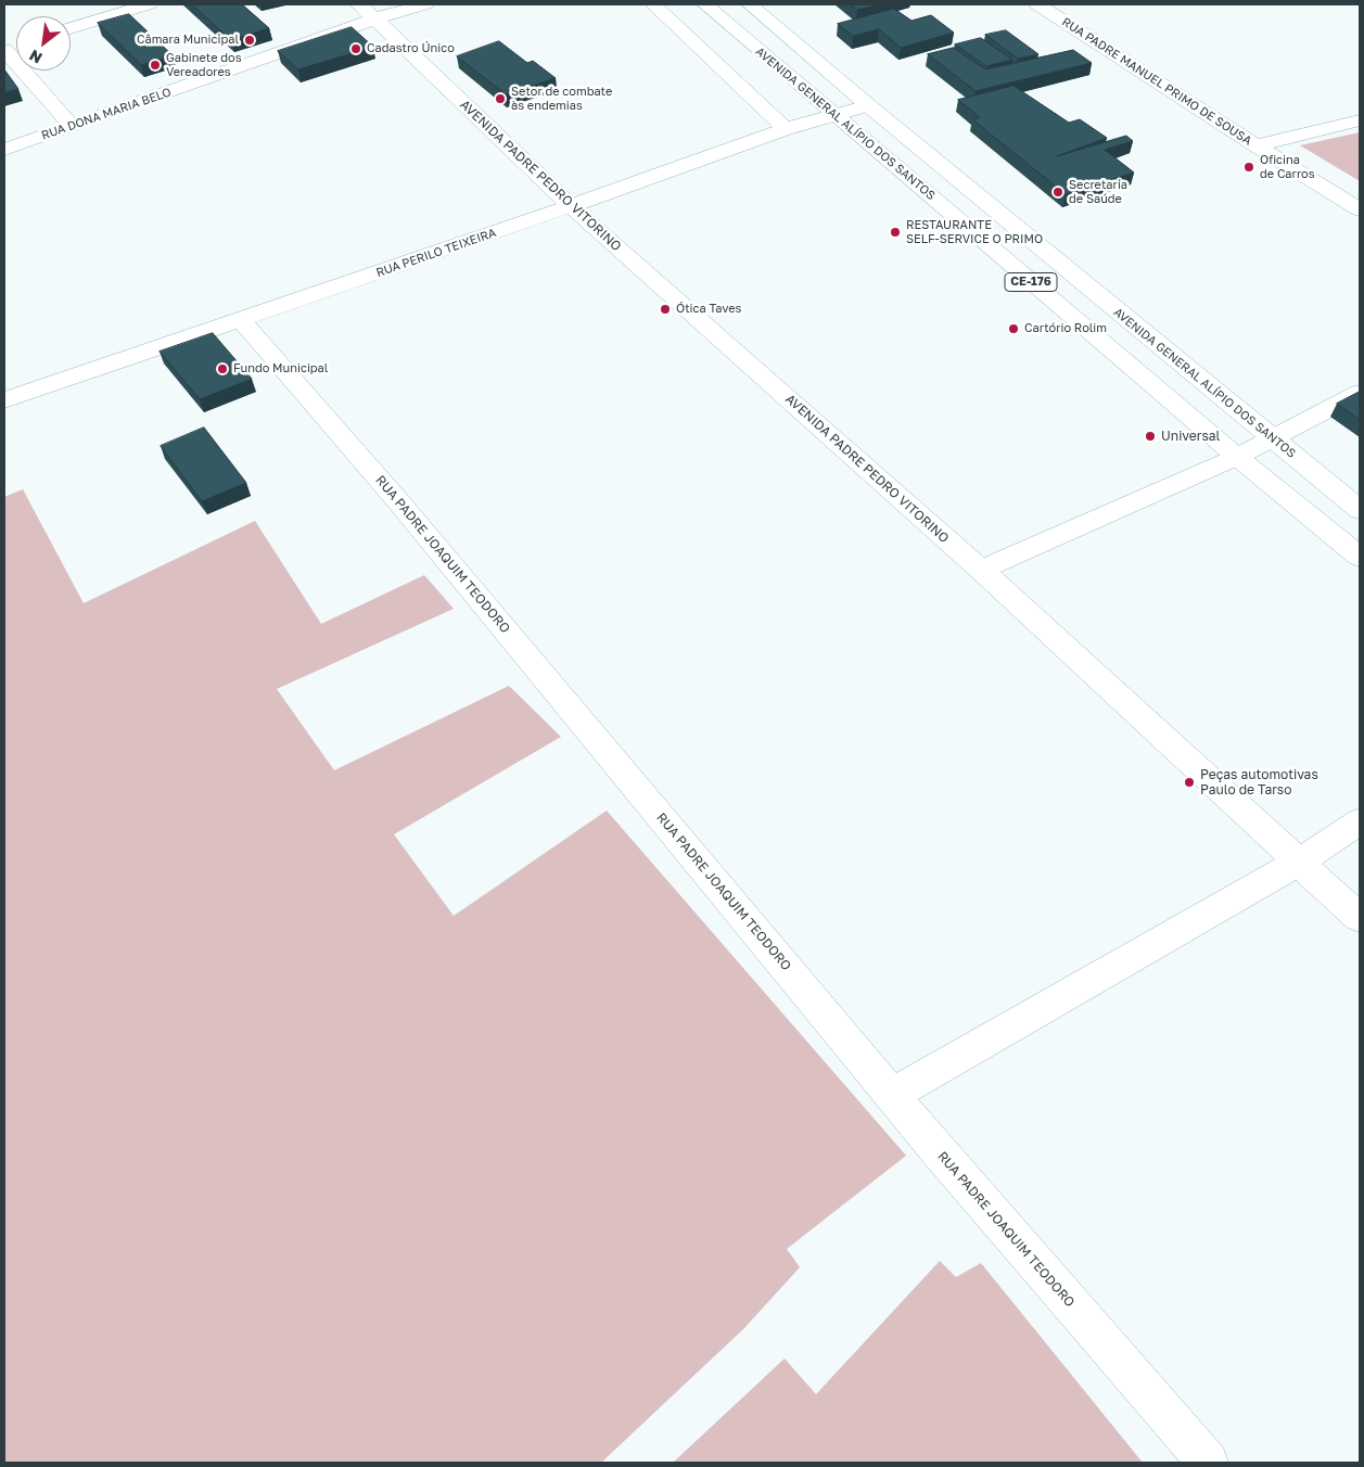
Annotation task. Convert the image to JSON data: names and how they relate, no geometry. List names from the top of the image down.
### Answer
{
  "streets": {
    "street": [
      "RUA PADRE MANUEL PRIMO DE SOUSA",
      "RUA DONA MARIA BELO",
      "AVENIDA GENERAL ALÍPIO DOS SANTOS",
      "AVENIDA PADRE PEDRO VITORINO",
      "RUA PERILO TEIXEIRA",
      "CE-176",
      "RUA PADRE JOAQUIM TEODORO"
    ]
  },
  "crossings": [
    ["RUA DONA MARIA BELO", "AVENIDA PADRE PEDRO VITORINO"],
    ["AVENIDA GENERAL ALÍPIO DOS SANTOS", "RUA PERILO TEIXEIRA"],
    ["AVENIDA PADRE PEDRO VITORINO", "RUA PERILO TEIXEIRA"],
    ["RUA PERILO TEIXEIRA", "RUA PADRE JOAQUIM TEODORO"]
  ],
  "places": [
    "Câmara Municipal",
    "Cadastro Único",
    "Gabinete dos Vereadores",
    "Setor de combate às endemias",
    "Oficina de Carros",
    "Secretaria de Saúde",
    "RESTAURANTE SELF-SERVICE O PRIMO",
    "Ótica Taves",
    "Cartório Rolim",
    "Fundo Municipal",
    "Universal",
    "Peças automotivas Paulo de Tarso"
  ],
  "north": "bottom left"
}
